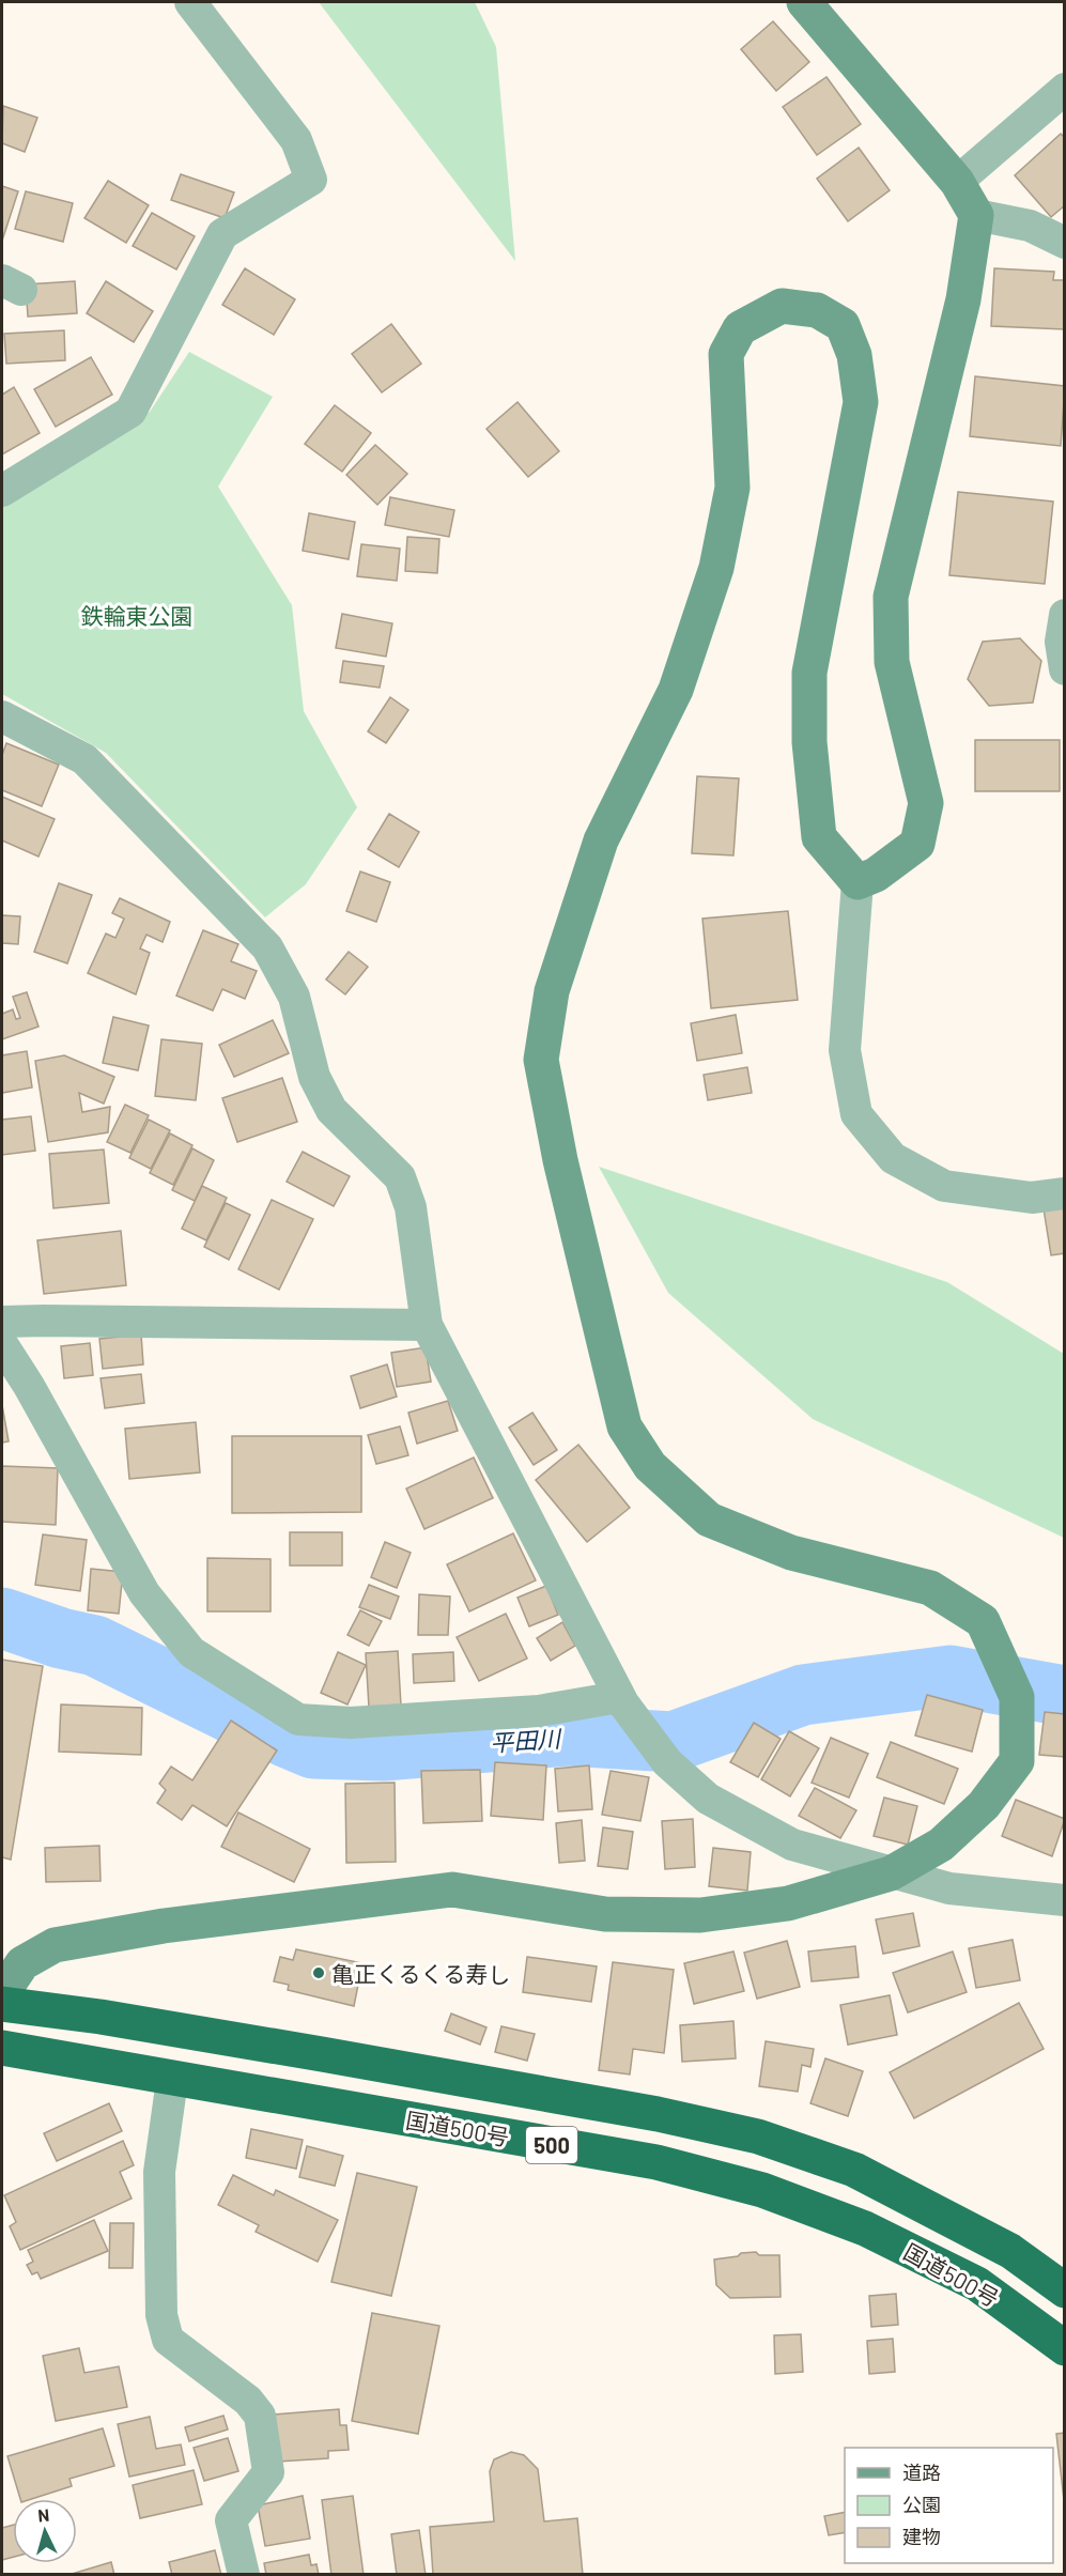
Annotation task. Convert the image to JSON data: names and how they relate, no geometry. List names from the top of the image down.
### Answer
{
  "streets": {
    "highway": ["国道500号", "500"]
  },
  "water": ["平田川"],
  "parks": ["鉄輪東公園"],
  "places": ["亀正くるくる寿し"],
  "legend": ["道路", "公園", "建物"],
  "north": "top"
}
